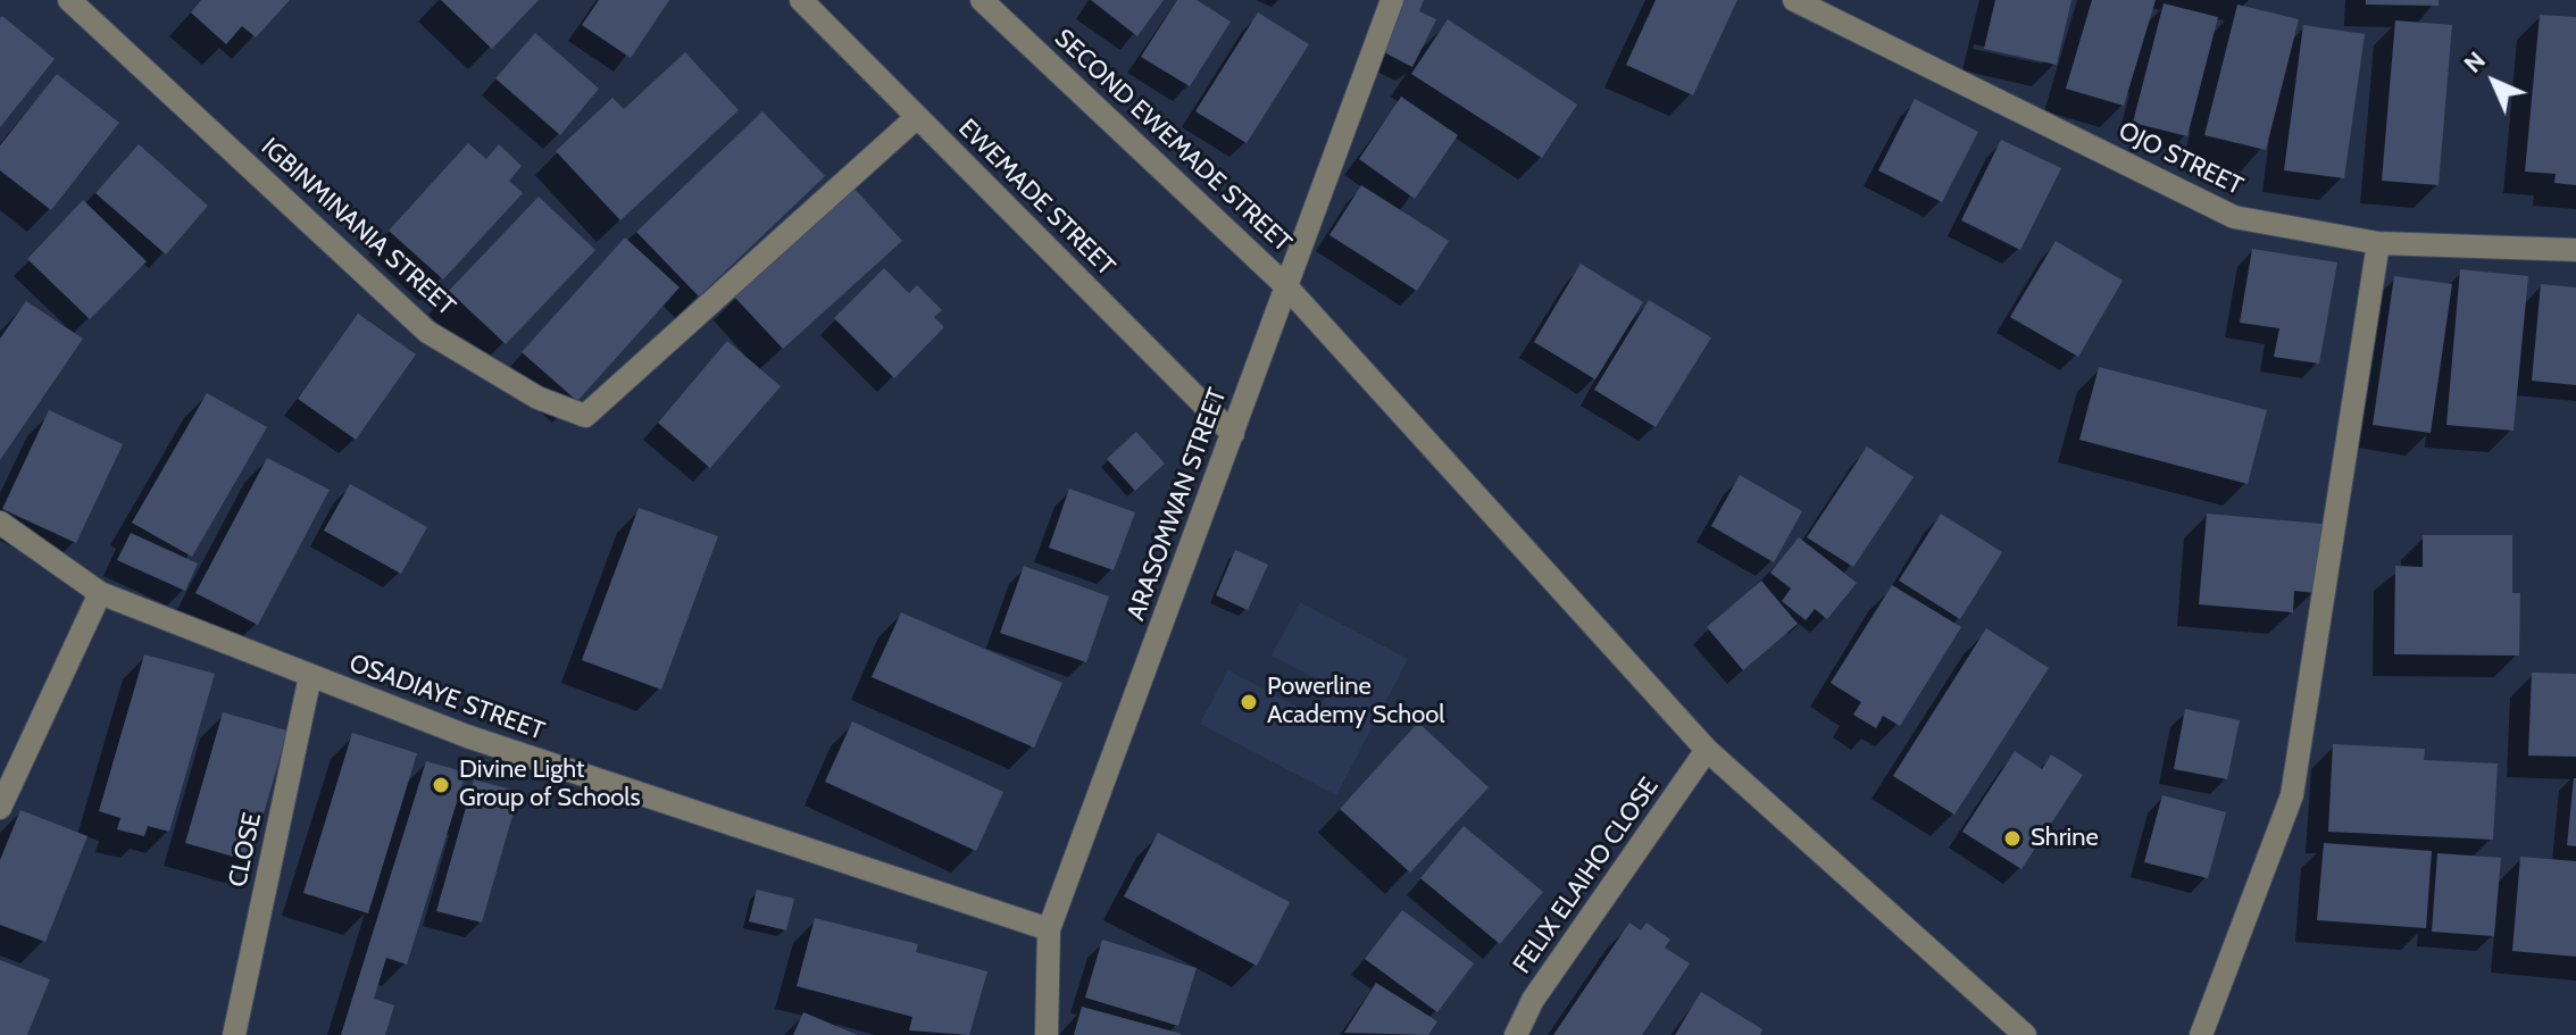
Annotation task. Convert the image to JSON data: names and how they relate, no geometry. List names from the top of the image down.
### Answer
{
  "streets": {
    "street": [
      "SECOND EWEMADE STREET",
      "OJO STREET",
      "EWEMADE STREET",
      "IGBINMINANIA STREET",
      "ARASOMWAN STREET",
      "OSADIAYE STREET",
      "CLOSE",
      "FELIX ELAIHO CLOSE"
    ]
  },
  "crossings": [
    ["SECOND EWEMADE STREET", "ARASOMWAN STREET"],
    ["SECOND EWEMADE STREET", "FELIX ELAIHO CLOSE"],
    ["EWEMADE STREET", "IGBINMINANIA STREET"],
    ["EWEMADE STREET", "ARASOMWAN STREET"],
    ["ARASOMWAN STREET", "OSADIAYE STREET"],
    ["OSADIAYE STREET", "CLOSE"]
  ],
  "places": ["Powerline Academy School", "Divine Light Group of Schools", "Shrine"],
  "north": "top left"
}
